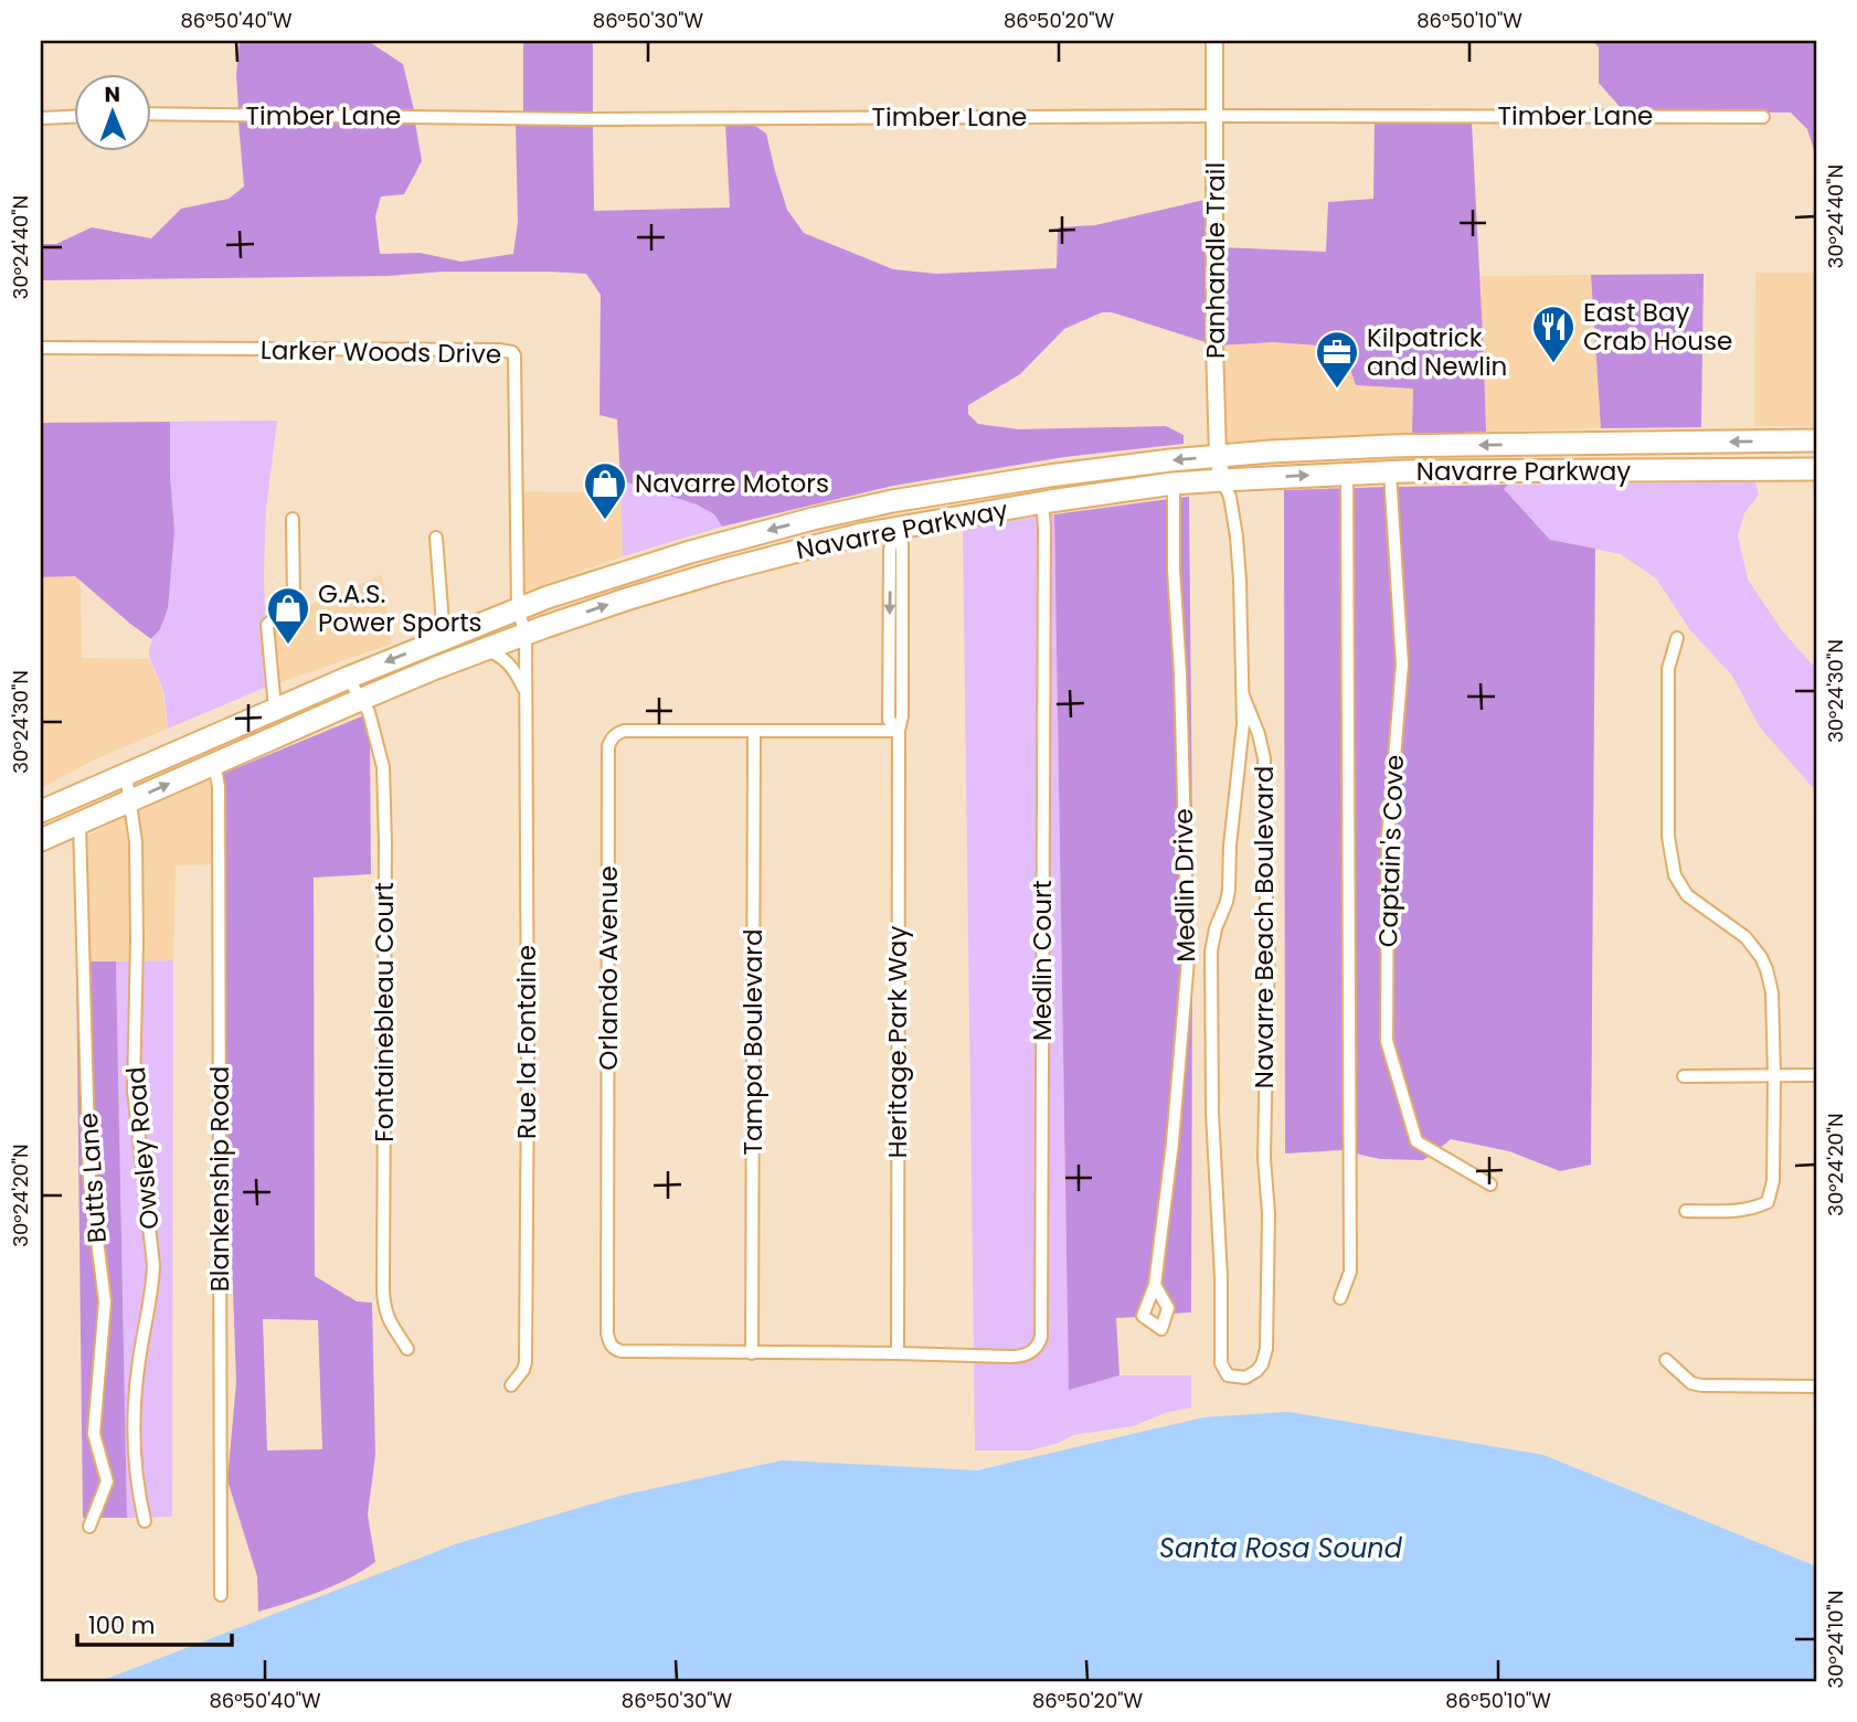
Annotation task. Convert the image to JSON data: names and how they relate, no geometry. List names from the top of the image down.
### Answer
{
  "streets": {
    "highway": ["Navarre Parkway"],
    "street": [
      "Timber Lane",
      "Panhandle Trail",
      "Larker Woods Drive",
      "Captain's Cove",
      "Medlin Drive",
      "Navarre Beach Boulevard",
      "Medlin Court",
      "Orlando Avenue",
      "Fontainebleau Court",
      "Rue la Fontaine",
      "Tampa Boulevard",
      "Heritage Park Way",
      "Owsley Road",
      "Butts Lane",
      "Blankenship Road"
    ]
  },
  "crossings": [
    ["Timber Lane", "Panhandle Trail"],
    ["Panhandle Trail", "Navarre Parkway"],
    ["Larker Woods Drive", "Navarre Parkway"],
    ["Larker Woods Drive", "Rue la Fontaine"],
    ["Navarre Parkway", "Captain's Cove"],
    ["Navarre Parkway", "Medlin Drive"],
    ["Navarre Parkway", "Medlin Court"],
    ["Navarre Parkway", "Fontainebleau Court"],
    ["Navarre Parkway", "Rue la Fontaine"],
    ["Navarre Parkway", "Heritage Park Way"],
    ["Navarre Parkway", "Owsley Road"],
    ["Navarre Parkway", "Butts Lane"],
    ["Navarre Parkway", "Blankenship Road"],
    ["Medlin Court", "Heritage Park Way"],
    ["Orlando Avenue", "Tampa Boulevard"],
    ["Orlando Avenue", "Heritage Park Way"]
  ],
  "water": ["Santa Rosa Sound"],
  "places": {
    "restaurant": ["East Bay Crab House"],
    "office": ["Kilpatrick and Newlin"],
    "shop": ["Navarre Motors", "G.A.S. Power Sports"]
  },
  "scale_bar": "100 m",
  "north": "top",
  "coordinates": [
    "86°50'40\"W",
    "86°50'30\"W",
    "86°50'20\"W",
    "86°50'10\"W",
    "30°24'40\"N",
    "30°24'30\"N",
    "30°24'20\"N",
    "30°24'10\"N"
  ]
}
